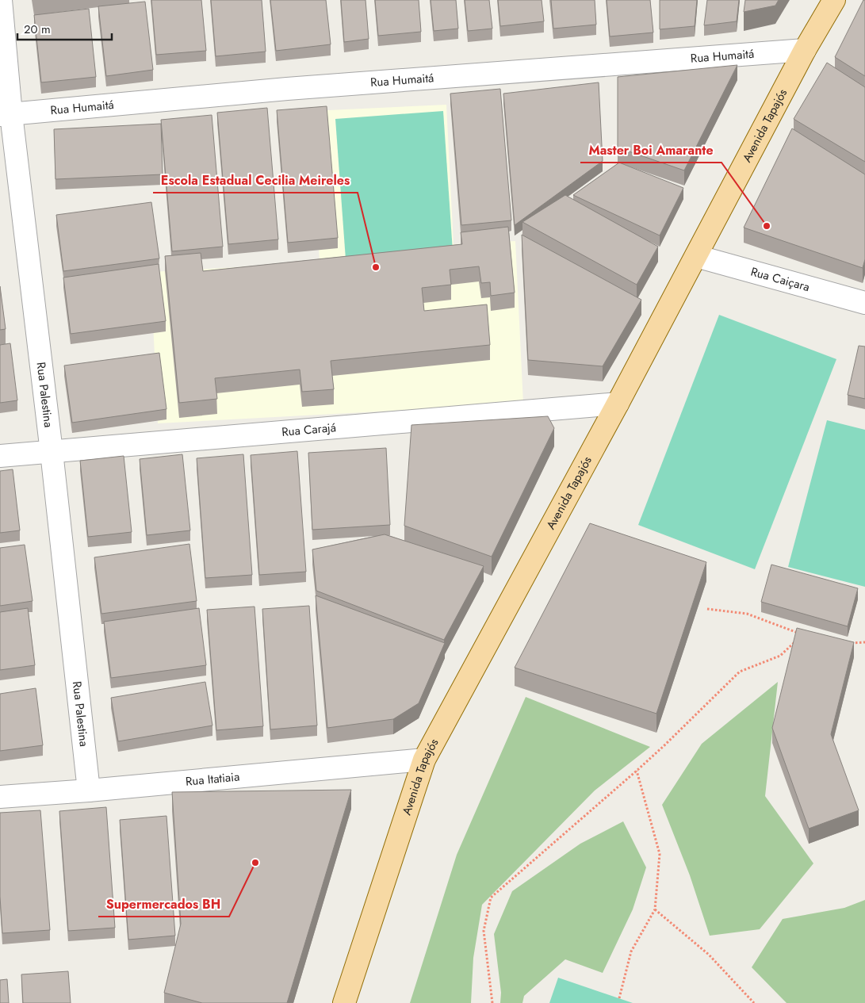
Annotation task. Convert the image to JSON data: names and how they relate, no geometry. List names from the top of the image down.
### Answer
{
  "streets": {
    "main road": ["Avenida Tapajós"],
    "street": [
      "Rua Humaitá",
      "Rua Caiçara",
      "Rua Palestina",
      "Rua Carajá",
      "Rua Itatiaia"
    ]
  },
  "crossings": [
    ["Rua Humaitá", "Avenida Tapajós"],
    ["Rua Humaitá", "Rua Palestina"],
    ["Avenida Tapajós", "Rua Caiçara"],
    ["Avenida Tapajós", "Rua Carajá"],
    ["Avenida Tapajós", "Rua Itatiaia"],
    ["Rua Palestina", "Rua Carajá"],
    ["Rua Palestina", "Rua Itatiaia"]
  ],
  "places": ["Master Boi Amarante", "Escola Estadual Cecilia Meireles", "Supermercados BH"],
  "scale_bar": "20 m"
}
